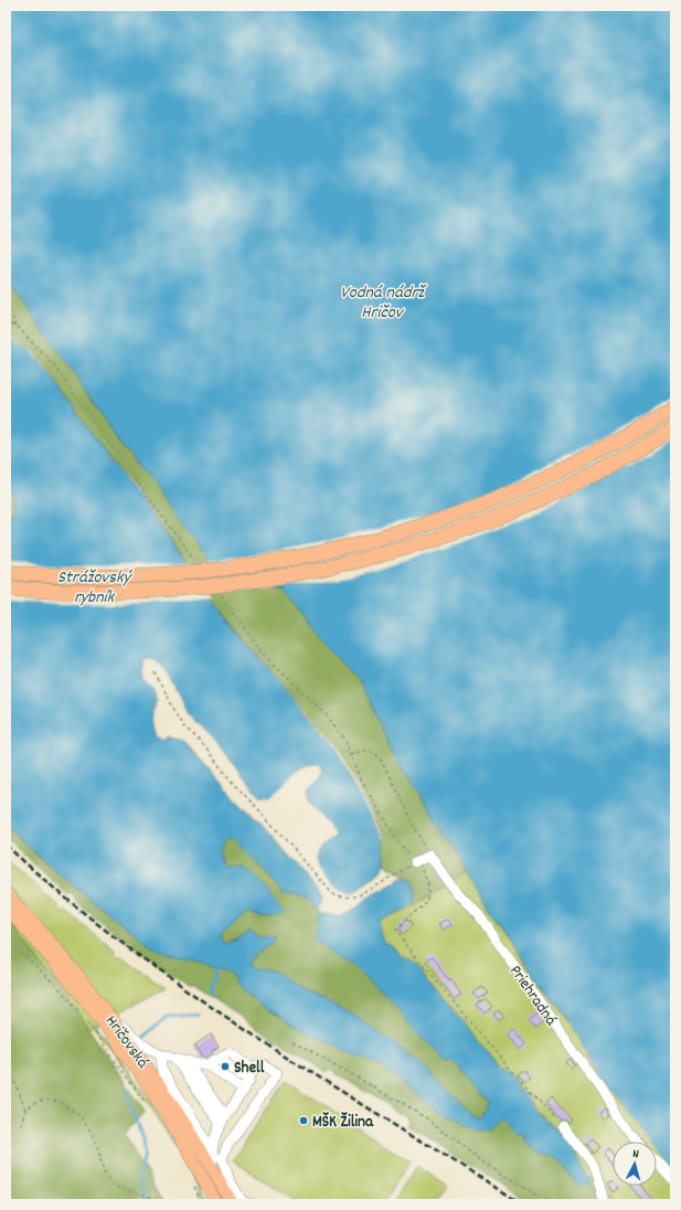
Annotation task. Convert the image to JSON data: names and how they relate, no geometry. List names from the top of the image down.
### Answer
{
  "streets": {
    "main road": ["Hričovská"],
    "street": ["Priehradná"]
  },
  "water": ["Vodná nádrž Hričov", "Strážovský rybník"],
  "places": ["Shell", "MŠK Žilina"],
  "north": "top"
}
